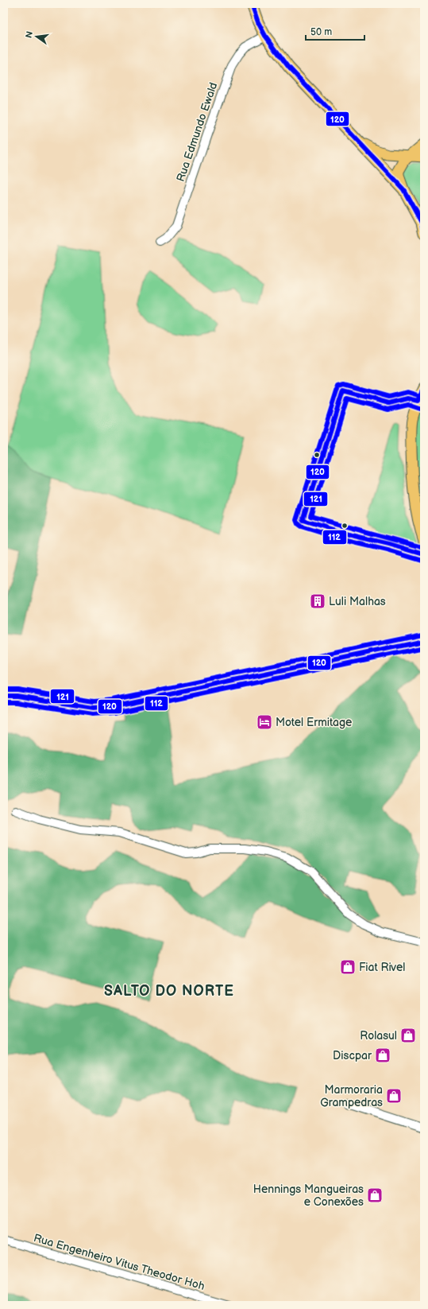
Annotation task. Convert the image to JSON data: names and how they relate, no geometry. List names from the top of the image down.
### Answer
{
  "streets": {
    "street": ["Rua Edmundo Ewald", "Rua Engenheiro Vitus Theodor Hoh"]
  },
  "districts": ["SALTO DO NORTE"],
  "places": {
    "building": ["Luli Malhas"],
    "hotel": ["Motel Ermitage"],
    "shop": [
      "Fiat Rivel",
      "Rolasul",
      "Discpar",
      "Marmoraria Grampedras",
      "Hennings Mangueiras e Conexões"
    ]
  },
  "lines": ["transit line 120", "transit line 112", "transit line 121"],
  "scale_bar": "50 m",
  "north": "left"
}
